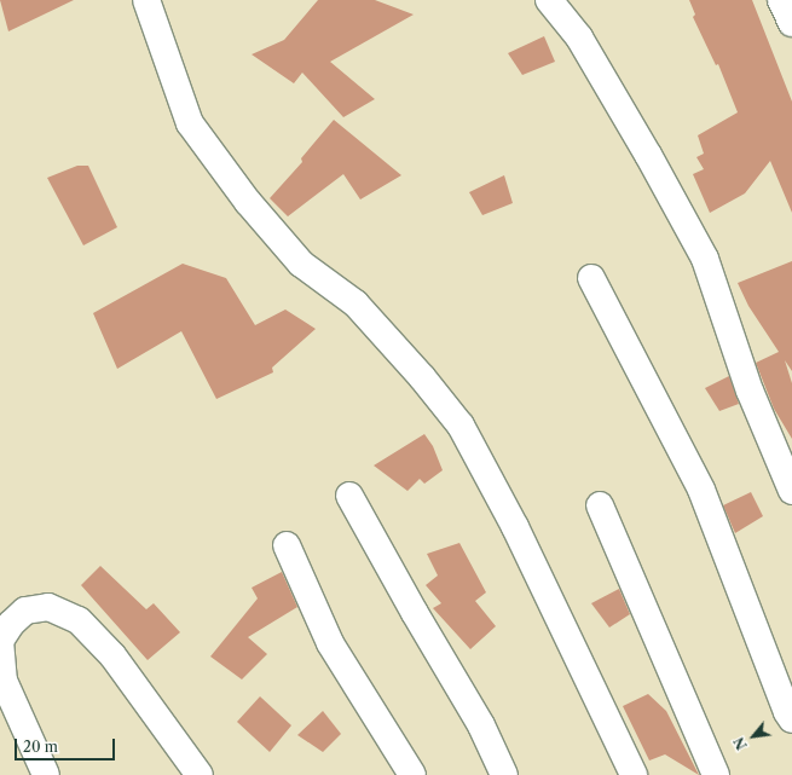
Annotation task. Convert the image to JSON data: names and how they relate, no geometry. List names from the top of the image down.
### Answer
{
  "scale_bar": "20 m",
  "north": "bottom left"
}
